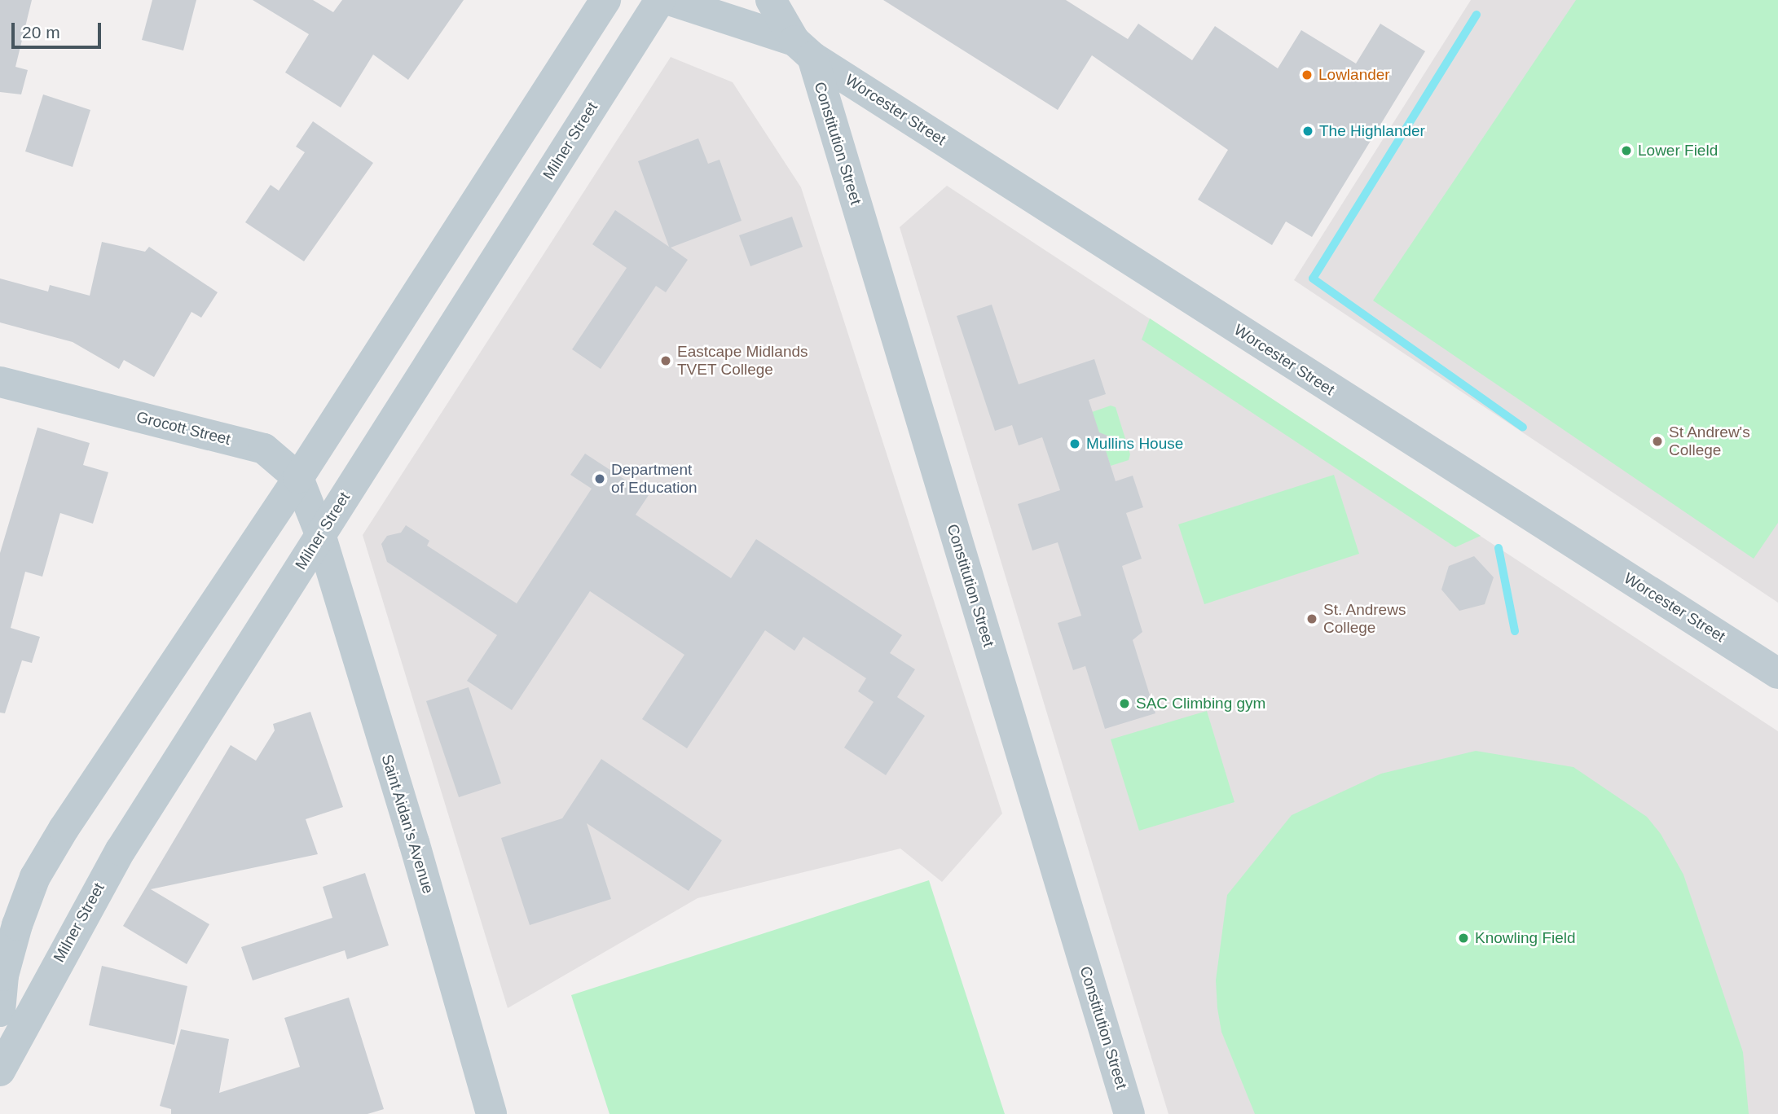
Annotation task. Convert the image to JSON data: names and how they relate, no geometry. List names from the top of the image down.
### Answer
{
  "streets": {
    "street": [
      "Worcester Street",
      "Milner Street",
      "Constitution Street",
      "Grocott Street",
      "Saint Aidan's Avenue"
    ]
  },
  "crossings": [
    ["Worcester Street", "Constitution Street"],
    ["Milner Street", "Grocott Street"],
    ["Milner Street", "Saint Aidan's Avenue"],
    ["Grocott Street", "Saint Aidan's Avenue"]
  ],
  "places": [
    "Lowlander",
    "The Highlander",
    "Lower Field",
    "Eastcape Midlands TVET College",
    "St Andrew's College",
    "Mullins House",
    "Department of Education",
    "St. Andrews College",
    "SAC Climbing gym",
    "Knowling Field"
  ],
  "scale_bar": "20 m"
}
